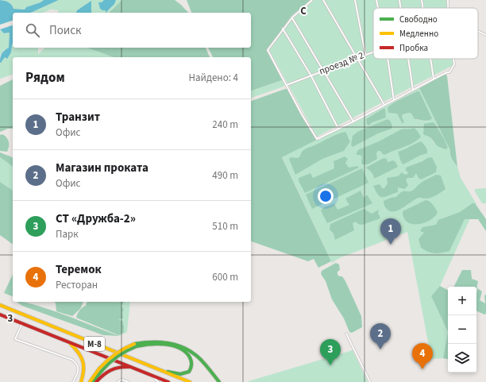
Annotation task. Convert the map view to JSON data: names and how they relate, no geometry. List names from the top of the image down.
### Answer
{
  "streets": {
    "main road": ["М-8"],
    "street": ["проезд № 2"]
  },
  "legend": ["Свободно", "Медленно", "Пробка"],
  "page": {
    "search": "Поиск",
    "heading": ["Рядом", "Найдено: 4"],
    "list": [
      {
        "mark": "1",
        "name": "Транзит",
        "note": "Офис",
        "value": "240 m"
      },
      {
        "mark": "2",
        "name": "Магазин проката",
        "note": "Офис",
        "value": "490 m"
      },
      {
        "mark": "3",
        "name": "СТ «Дружба-2»",
        "note": "Парк",
        "value": "510 m"
      },
      {
        "mark": "4",
        "name": "Теремок",
        "note": "Ресторан",
        "value": "600 m"
      }
    ],
    "pins": [
      "1",
      "2",
      "3",
      "4"
    ],
    "map_buttons": ["+", "−"]
  },
  "grid": {
    "columns": ["C"],
    "rows": ["3"]
  }
}
